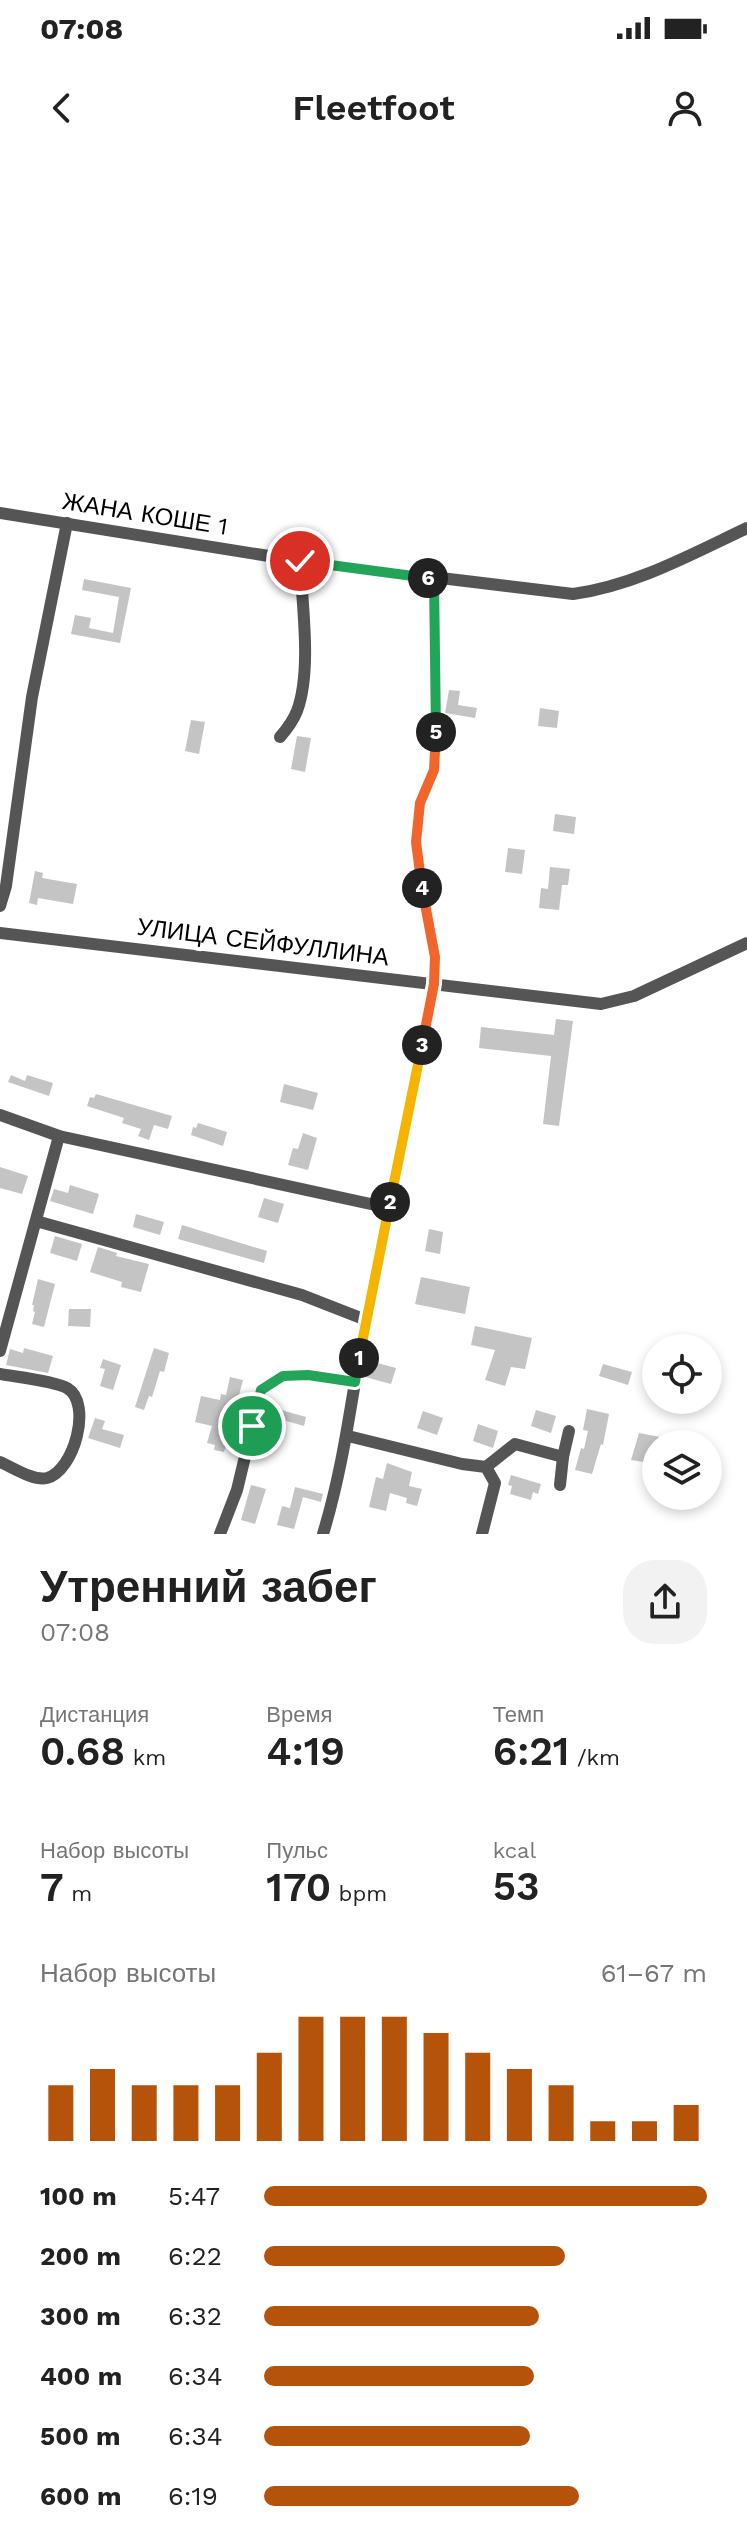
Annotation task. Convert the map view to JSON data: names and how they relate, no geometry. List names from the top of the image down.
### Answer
{
  "streets": {
    "street": ["ЖАНА КОШЕ 1", "УЛИЦА СЕЙФУЛЛИНА"]
  },
  "page": {
    "status": "07:08",
    "header": "Fleetfoot",
    "pins": [
      "6",
      "5",
      "4",
      "3",
      "2",
      "1"
    ],
    "heading": ["Утренний забег", "07:08"],
    "stats": [
      ["Дистанция", "0.68 km"],
      ["Время", "4:19"],
      ["Темп", "6:21 /km"],
      ["Набор высоты", "7 m"],
      ["Пульс", "170 bpm"],
      ["kcal", "53"]
    ],
    "chart": ["Набор высоты", "61–67 m"],
    "list": [
      {
        "name": "100 m",
        "note": "5:47"
      },
      {
        "name": "200 m",
        "note": "6:22"
      },
      {
        "name": "300 m",
        "note": "6:32"
      },
      {
        "name": "400 m",
        "note": "6:34"
      },
      {
        "name": "500 m",
        "note": "6:34"
      },
      {
        "name": "600 m",
        "note": "6:19"
      }
    ]
  }
}
